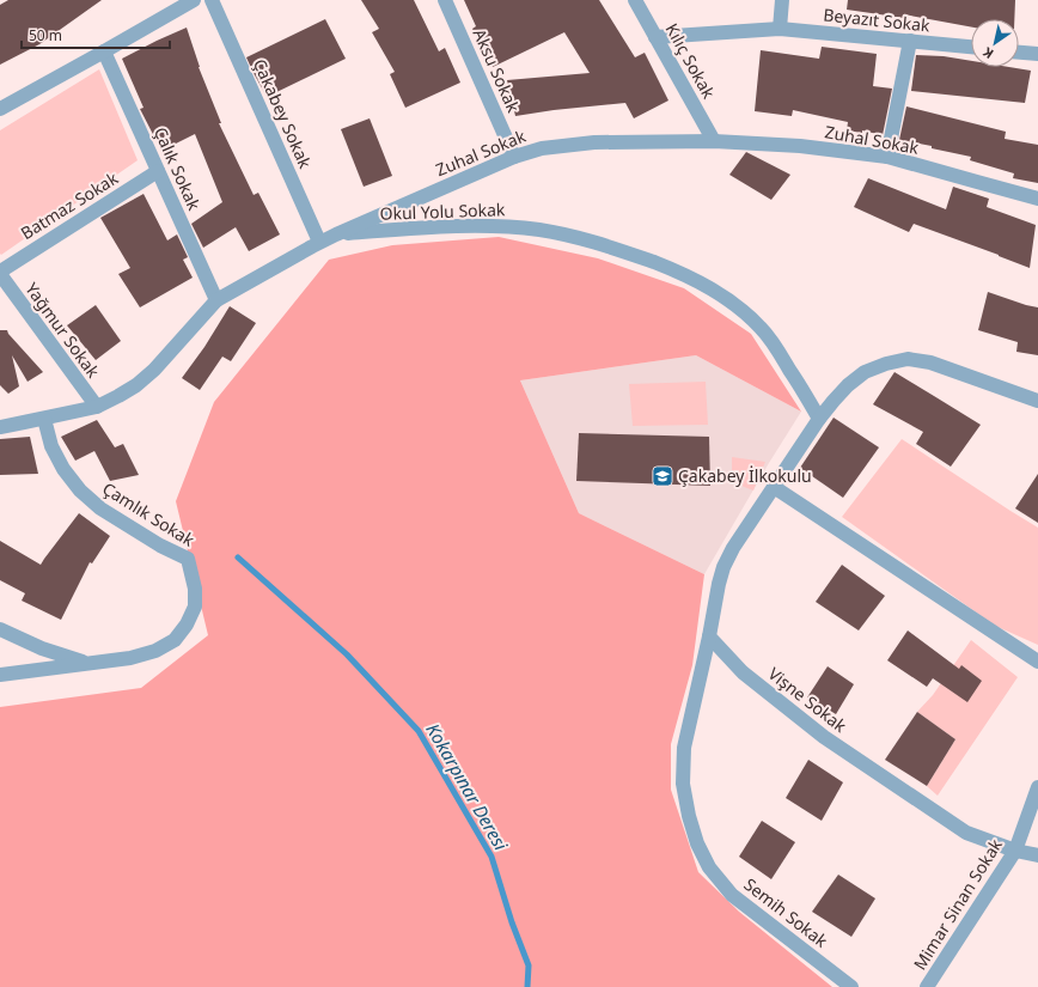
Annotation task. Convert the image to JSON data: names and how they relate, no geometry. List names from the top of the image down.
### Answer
{
  "streets": {
    "street": [
      "Beyazıt Sokak",
      "Kılıç Sokak",
      "Aksu Sokak",
      "Çakabey Sokak",
      "Zuhal Sokak",
      "Çalık Sokak",
      "Batmaz Sokak",
      "Okul Yolu Sokak",
      "Yağmur Sokak",
      "Çamlık Sokak",
      "Vişne Sokak",
      "Mimar Sinan Sokak",
      "Semih Sokak"
    ]
  },
  "crossings": [
    ["Beyazıt Sokak", "Kılıç Sokak"],
    ["Kılıç Sokak", "Zuhal Sokak"],
    ["Aksu Sokak", "Zuhal Sokak"],
    ["Çakabey Sokak", "Zuhal Sokak"],
    ["Zuhal Sokak", "Çalık Sokak"],
    ["Zuhal Sokak", "Okul Yolu Sokak"],
    ["Zuhal Sokak", "Yağmur Sokak"],
    ["Zuhal Sokak", "Çamlık Sokak"],
    ["Çalık Sokak", "Batmaz Sokak"],
    ["Batmaz Sokak", "Yağmur Sokak"],
    ["Vişne Sokak", "Mimar Sinan Sokak"],
    ["Vişne Sokak", "Semih Sokak"]
  ],
  "water": ["Kokarpınar Deresi"],
  "places": {
    "school or university": ["Çakabey İlkokulu"]
  },
  "scale_bar": "50 m",
  "north": "bottom left"
}
